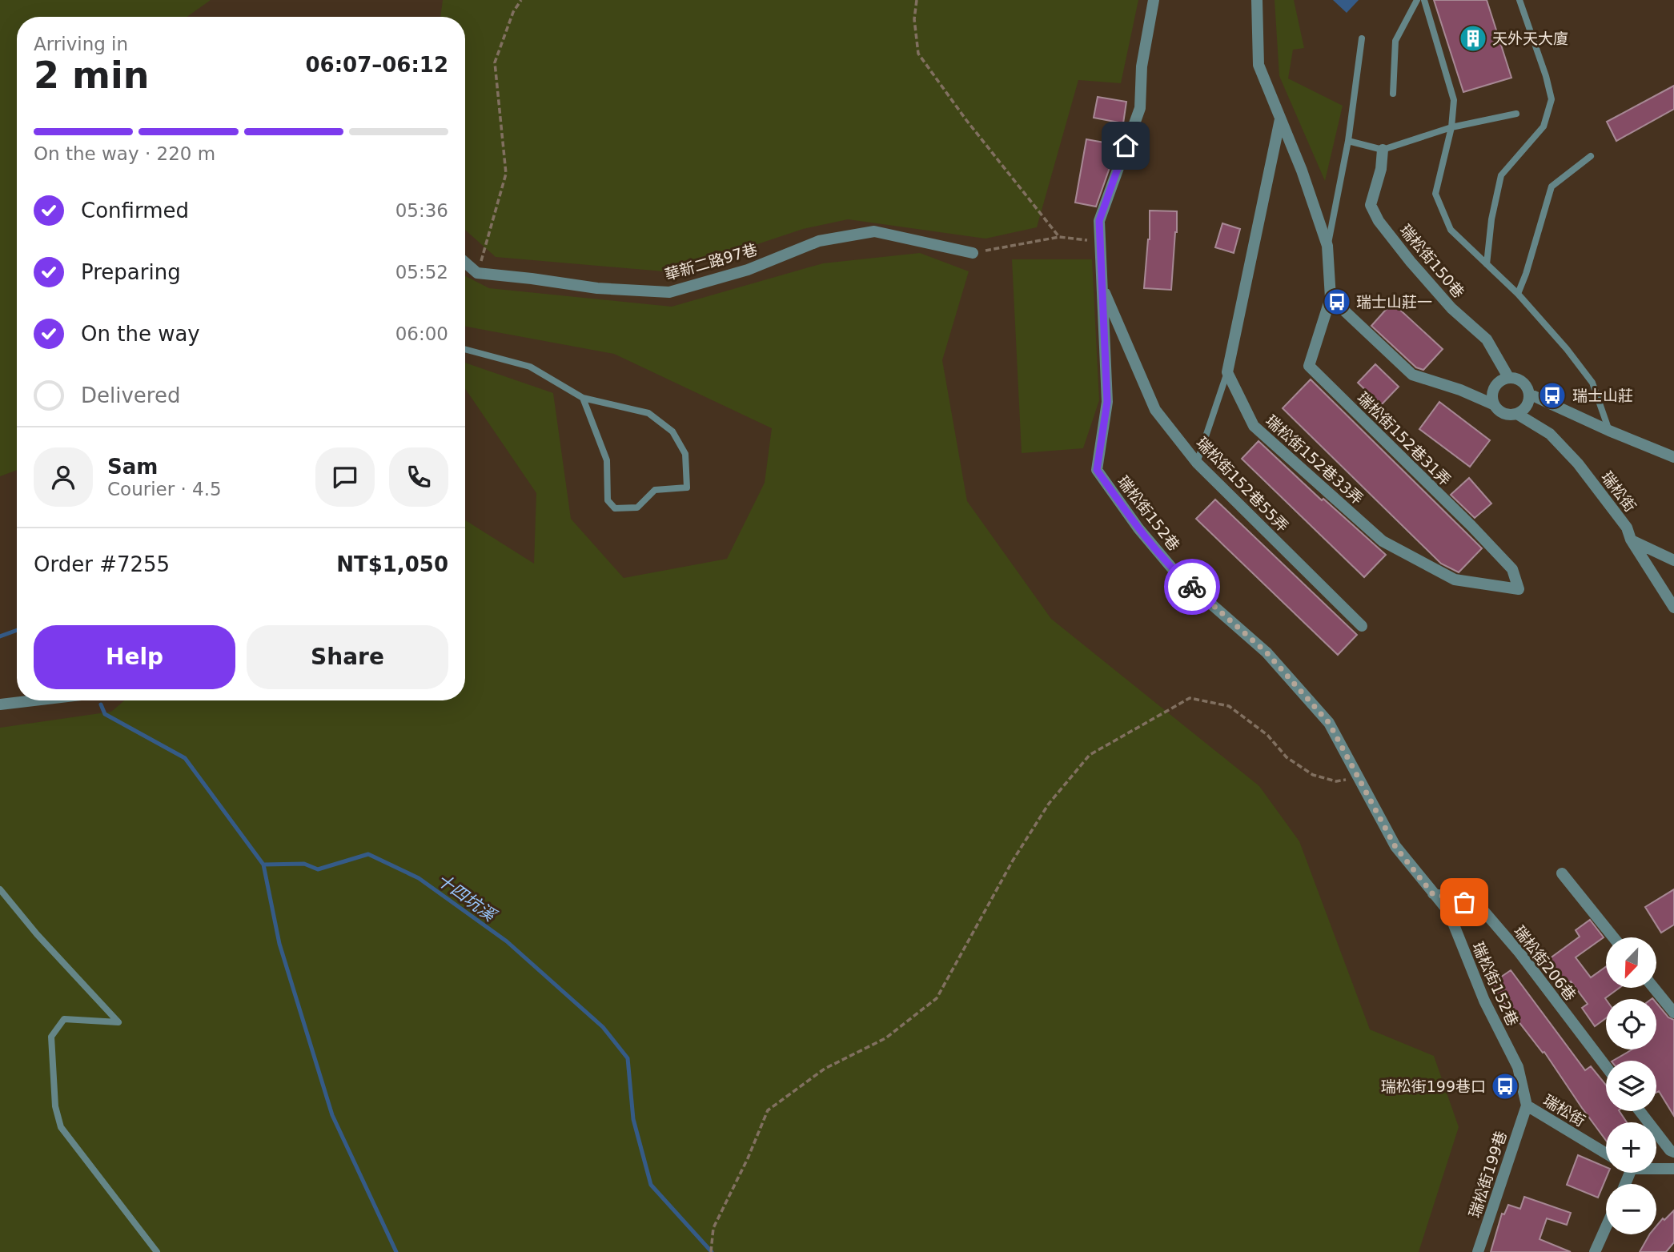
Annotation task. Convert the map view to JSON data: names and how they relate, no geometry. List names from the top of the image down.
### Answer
{
  "streets": {
    "street": [
      "瑞松街150巷",
      "華新二路97巷",
      "瑞松街152巷31弄",
      "瑞松街152巷33弄",
      "瑞松街152巷55弄",
      "瑞松街",
      "瑞松街152巷",
      "瑞松街206巷",
      "瑞松街199巷"
    ]
  },
  "crossings": [
    ["瑞松街150巷", "瑞松街"],
    ["瑞松街152巷31弄", "瑞松街152巷33弄"],
    ["瑞松街152巷55弄", "瑞松街152巷"],
    ["瑞松街", "瑞松街152巷"],
    ["瑞松街", "瑞松街199巷"],
    ["瑞松街152巷", "瑞松街206巷"],
    ["瑞松街152巷", "瑞松街199巷"]
  ],
  "water": ["十四坑溪"],
  "places": {
    "building": ["天外天大廈"],
    "bus stop": ["瑞士山莊一", "瑞士山莊", "瑞松街199巷口"]
  },
  "north": "bottom left",
  "page": {
    "heading": ["2 min", "Arriving in", "06:07–06:12"],
    "panel": [
      "Sam",
      "Courier · 4.5",
      "Order #7255",
      "NT$1,050"
    ],
    "bar": "On the way · 220 m",
    "list": [
      ["Confirmed", "05:36"],
      ["Preparing", "05:52"],
      ["On the way", "06:00"],
      "Delivered"
    ],
    "buttons": ["Help", "Share"],
    "map_buttons": ["+", "−"]
  }
}
